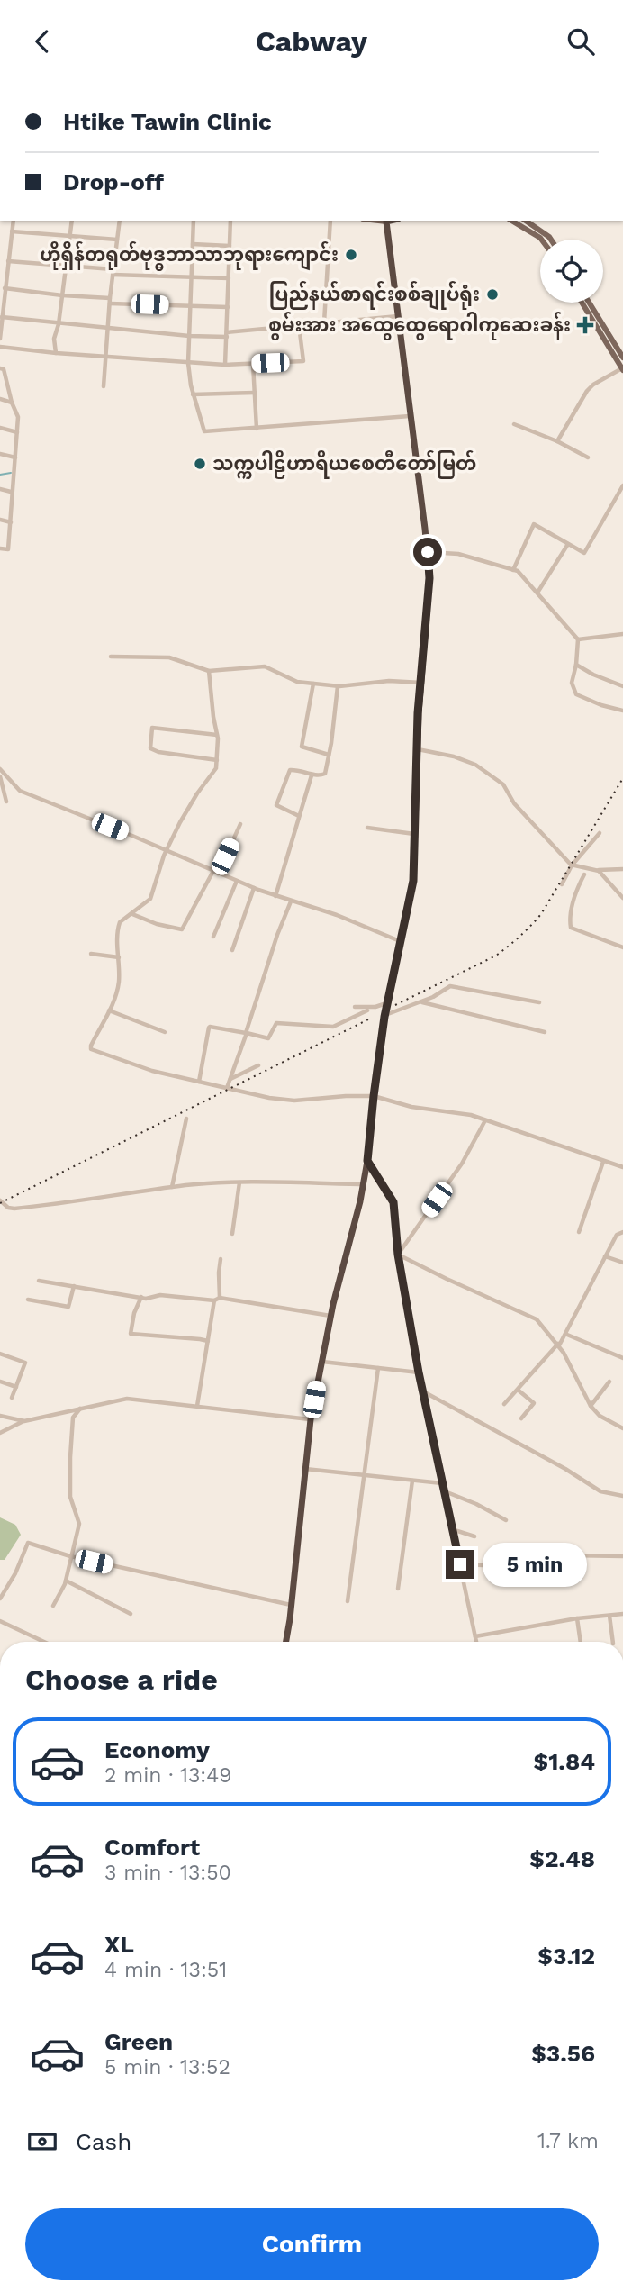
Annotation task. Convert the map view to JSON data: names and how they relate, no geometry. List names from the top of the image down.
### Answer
{
  "places": {
    "other": ["ဟိုရှိန်တရုတ်ဗုဒ္ဓဘာသာဘုရားကျောင်း", "ပြည်နယ်စာရင်းစစ်ချုပ်ရုံး", "သက္ကပါဠိဟာရိယစေတီတော်မြတ်"],
    "health": ["စွမ်းအား အထွေထွေရောဂါကုဆေးခန်း"]
  },
  "page": {
    "header": "Cabway",
    "banner": ["Htike Tawin Clinic", "Drop-off"],
    "bubble": "5 min",
    "heading": "Choose a ride",
    "list": [
      {
        "name": "Economy",
        "note": "2 min · 13:49",
        "value": "$1.84"
      },
      {
        "name": "Comfort",
        "note": "3 min · 13:50",
        "value": "$2.48"
      },
      {
        "name": "XL",
        "note": "4 min · 13:51",
        "value": "$3.12"
      },
      {
        "name": "Green",
        "note": "5 min · 13:52",
        "value": "$3.56"
      }
    ],
    "pay": ["Cash", "1.7 km"],
    "buttons": "Confirm"
  }
}
